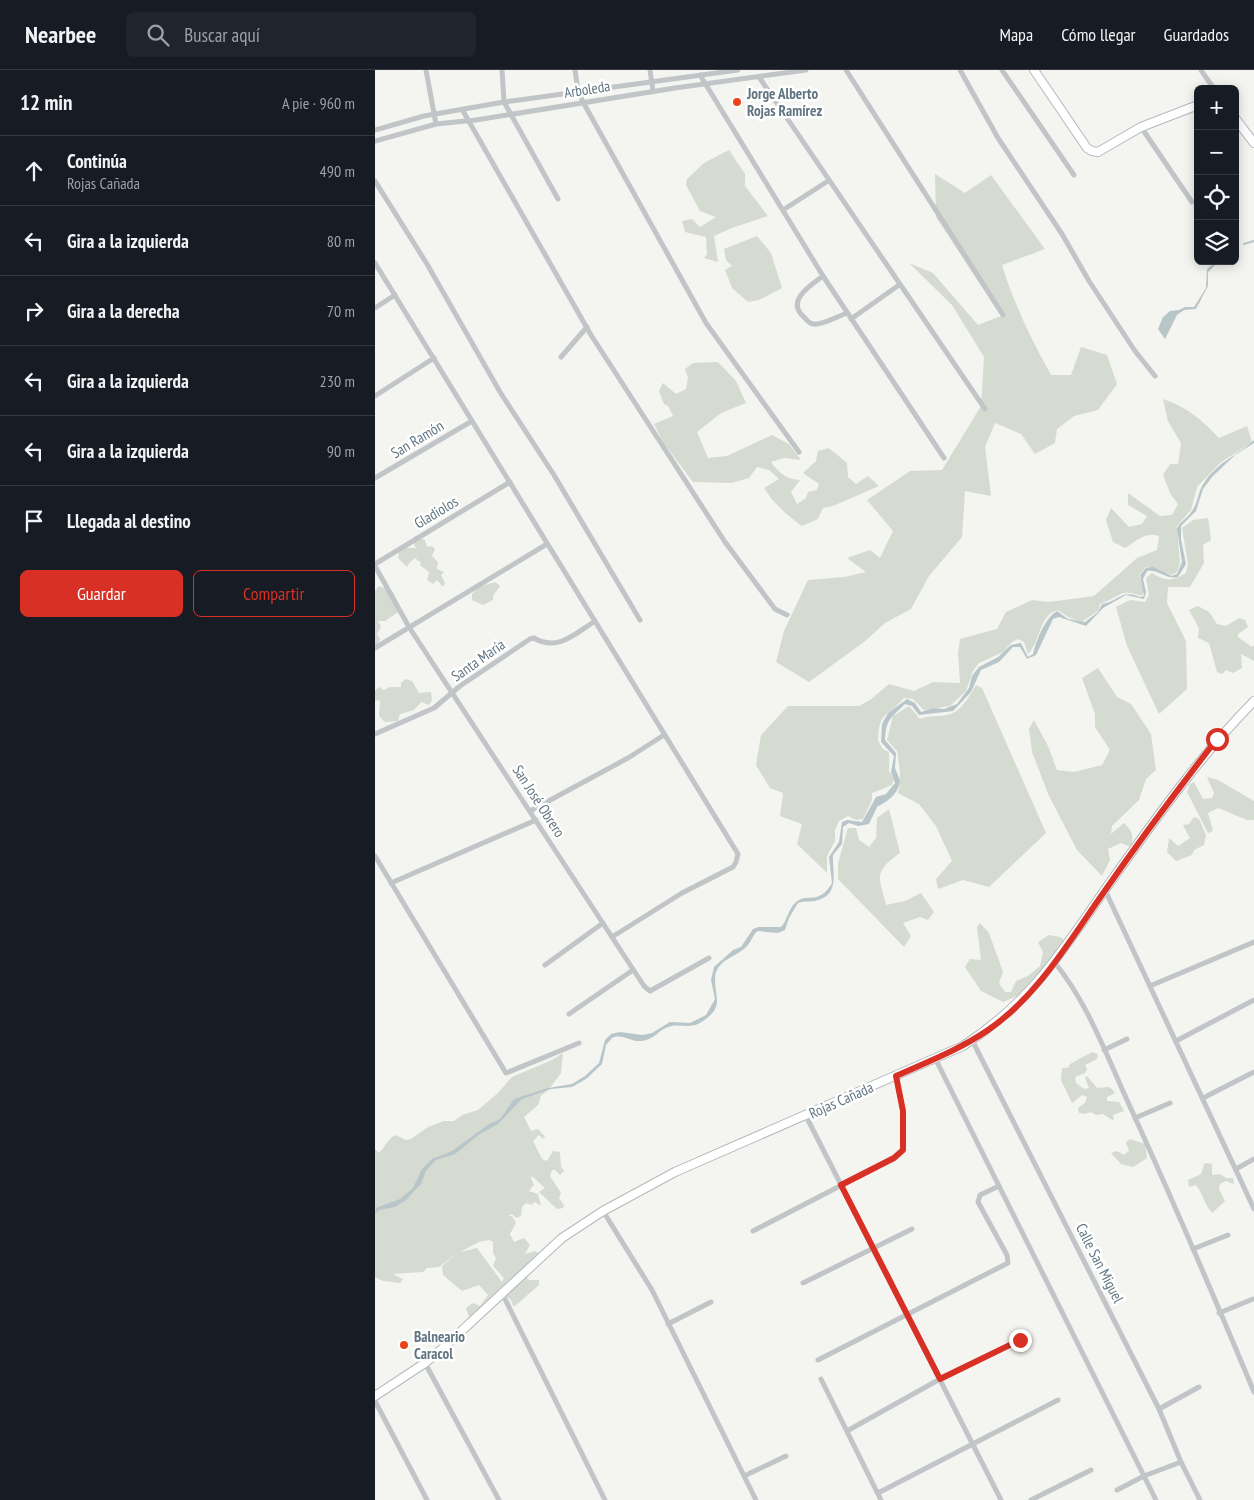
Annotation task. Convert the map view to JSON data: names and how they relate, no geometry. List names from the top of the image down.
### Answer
{
  "streets": {
    "main road": ["Rojas Cañada"],
    "street": [
      "Arboleda",
      "San Ramón",
      "Gladiolos",
      "Santa María",
      "San José Obrero",
      "Calle San Miguel"
    ]
  },
  "crossings": [
    ["Gladiolos", "San José Obrero"],
    ["Santa María", "San José Obrero"],
    ["Rojas Cañada", "Calle San Miguel"]
  ],
  "places": ["Jorge Alberto Rojas Ramírez", "Balneario Caracol"],
  "page": {
    "header": "Nearbee",
    "search": "Buscar aquí",
    "nav": ["Mapa", "Cómo llegar", "Guardados"],
    "heading": ["12 min", "A pie · 960 m"],
    "map_buttons": ["+", "−"],
    "list": [
      ["Continúa", "Rojas Cañada", "490 m"],
      ["Gira a la izquierda", "80 m"],
      ["Gira a la derecha", "70 m"],
      ["Gira a la izquierda", "230 m"],
      ["Gira a la izquierda", "90 m"],
      "Llegada al destino"
    ],
    "buttons": ["Guardar", "Compartir"]
  }
}
